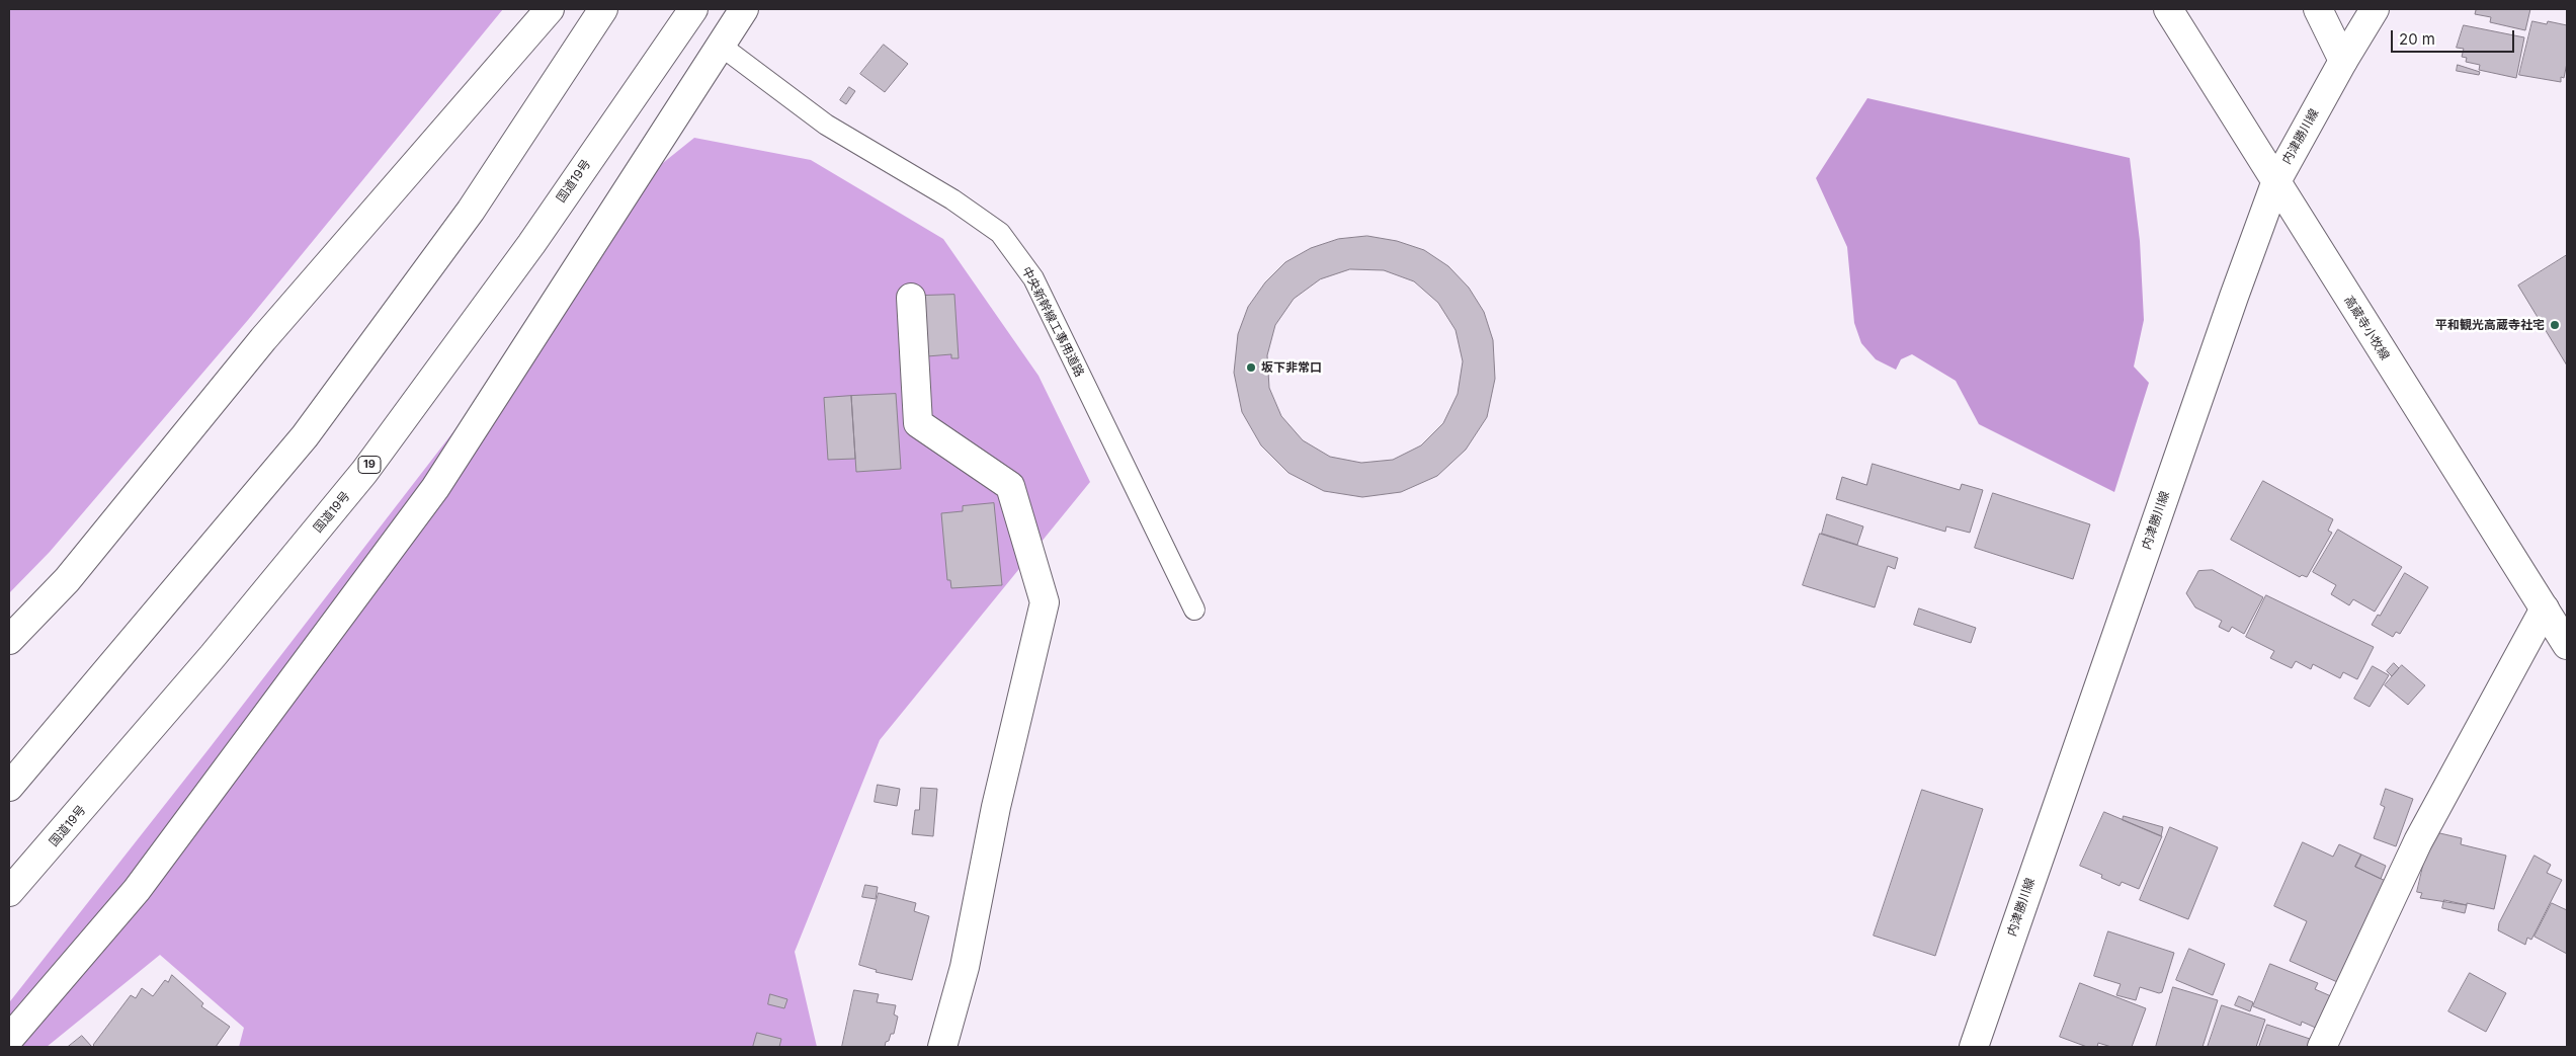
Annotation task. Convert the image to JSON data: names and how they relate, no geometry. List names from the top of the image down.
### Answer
{
  "streets": {
    "main road": [
      "内津勝川線",
      "国道19号",
      "高蔵寺小牧線",
      "19"
    ],
    "lane": ["中央新幹線工事用道路"]
  },
  "crossings": [
    ["内津勝川線", "高蔵寺小牧線"]
  ],
  "places": ["平和観光高蔵寺社宅", "坂下非常口"],
  "scale_bar": "20 m"
}
